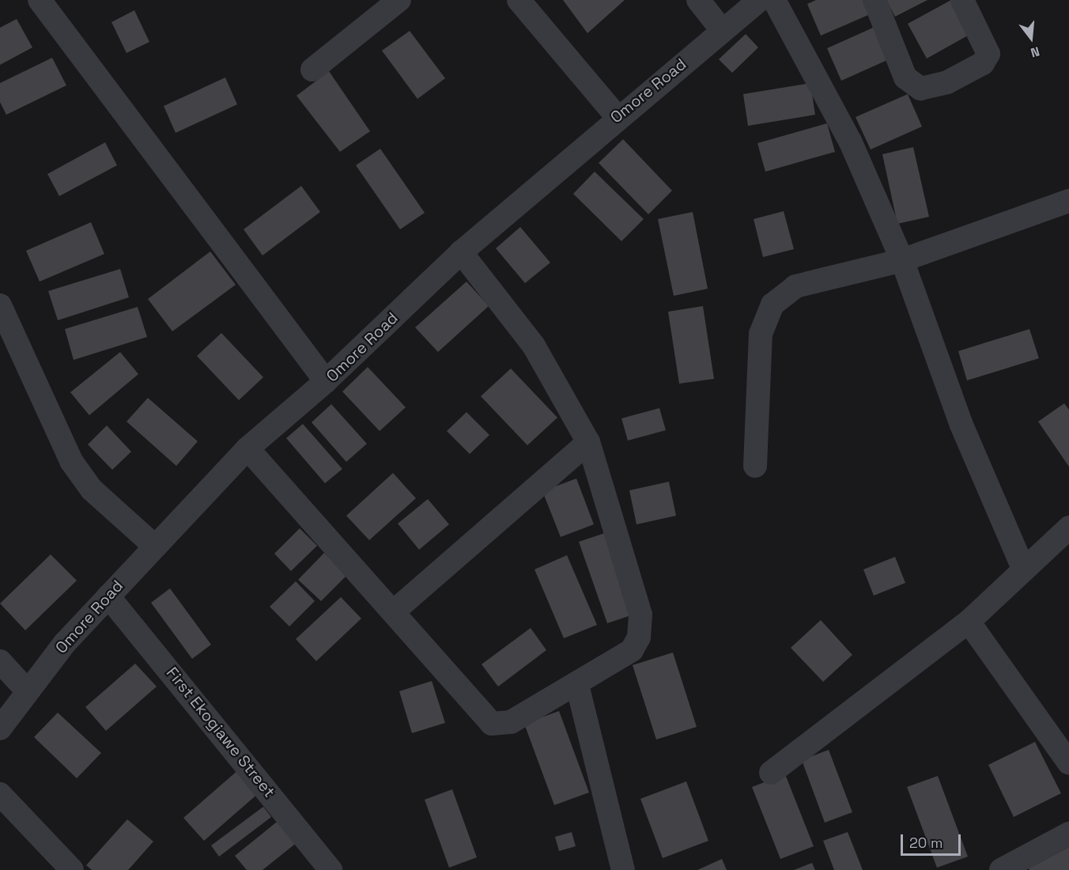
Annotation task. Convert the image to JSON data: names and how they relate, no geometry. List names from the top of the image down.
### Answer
{
  "streets": {
    "street": ["Omore Road", "First Ekogiawe Street"]
  },
  "crossings": [
    ["Omore Road", "First Ekogiawe Street"]
  ],
  "scale_bar": "20 m",
  "north": "bottom"
}
